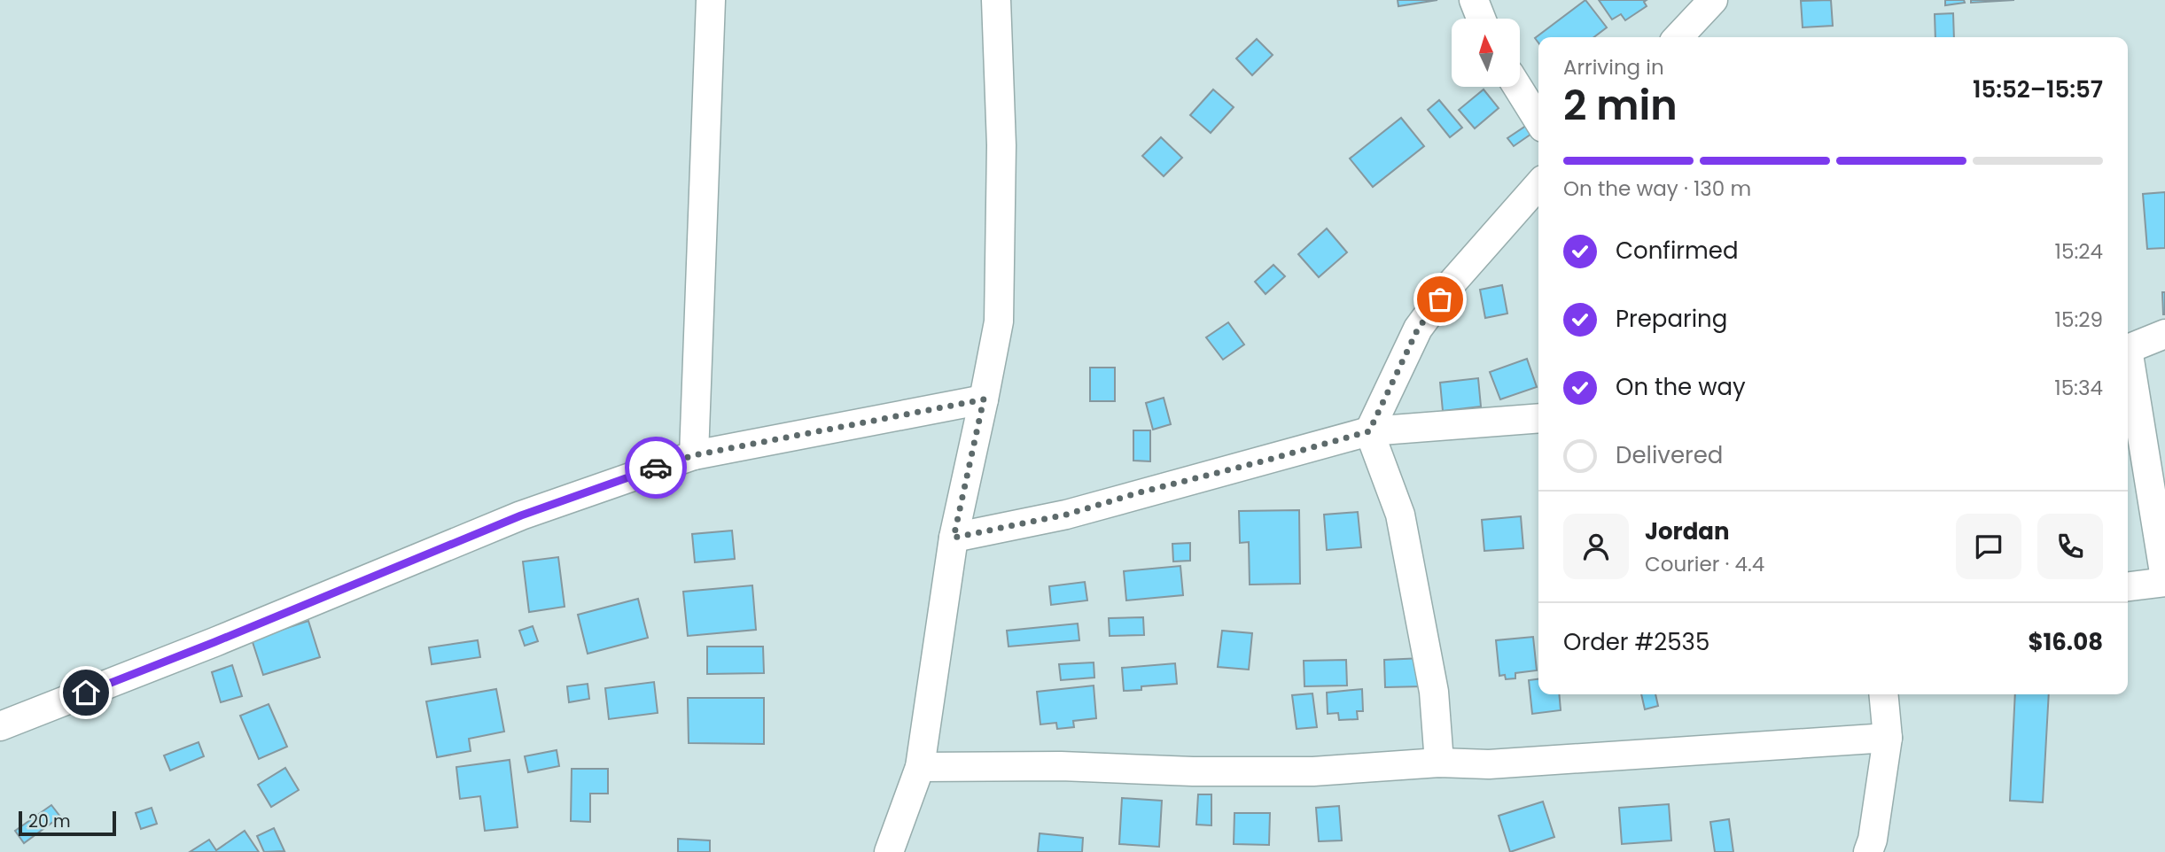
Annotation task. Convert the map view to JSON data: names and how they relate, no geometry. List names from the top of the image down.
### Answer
{
  "scale_bar": "20 m",
  "north": "top",
  "page": {
    "heading": ["2 min", "Arriving in", "15:52–15:57"],
    "panel": [
      "Jordan",
      "Courier · 4.4",
      "Order #2535",
      "$16.08"
    ],
    "bar": "On the way · 130 m",
    "list": [
      ["Confirmed", "15:24"],
      ["Preparing", "15:29"],
      ["On the way", "15:34"],
      "Delivered"
    ],
    "scale": "20 m"
  }
}
